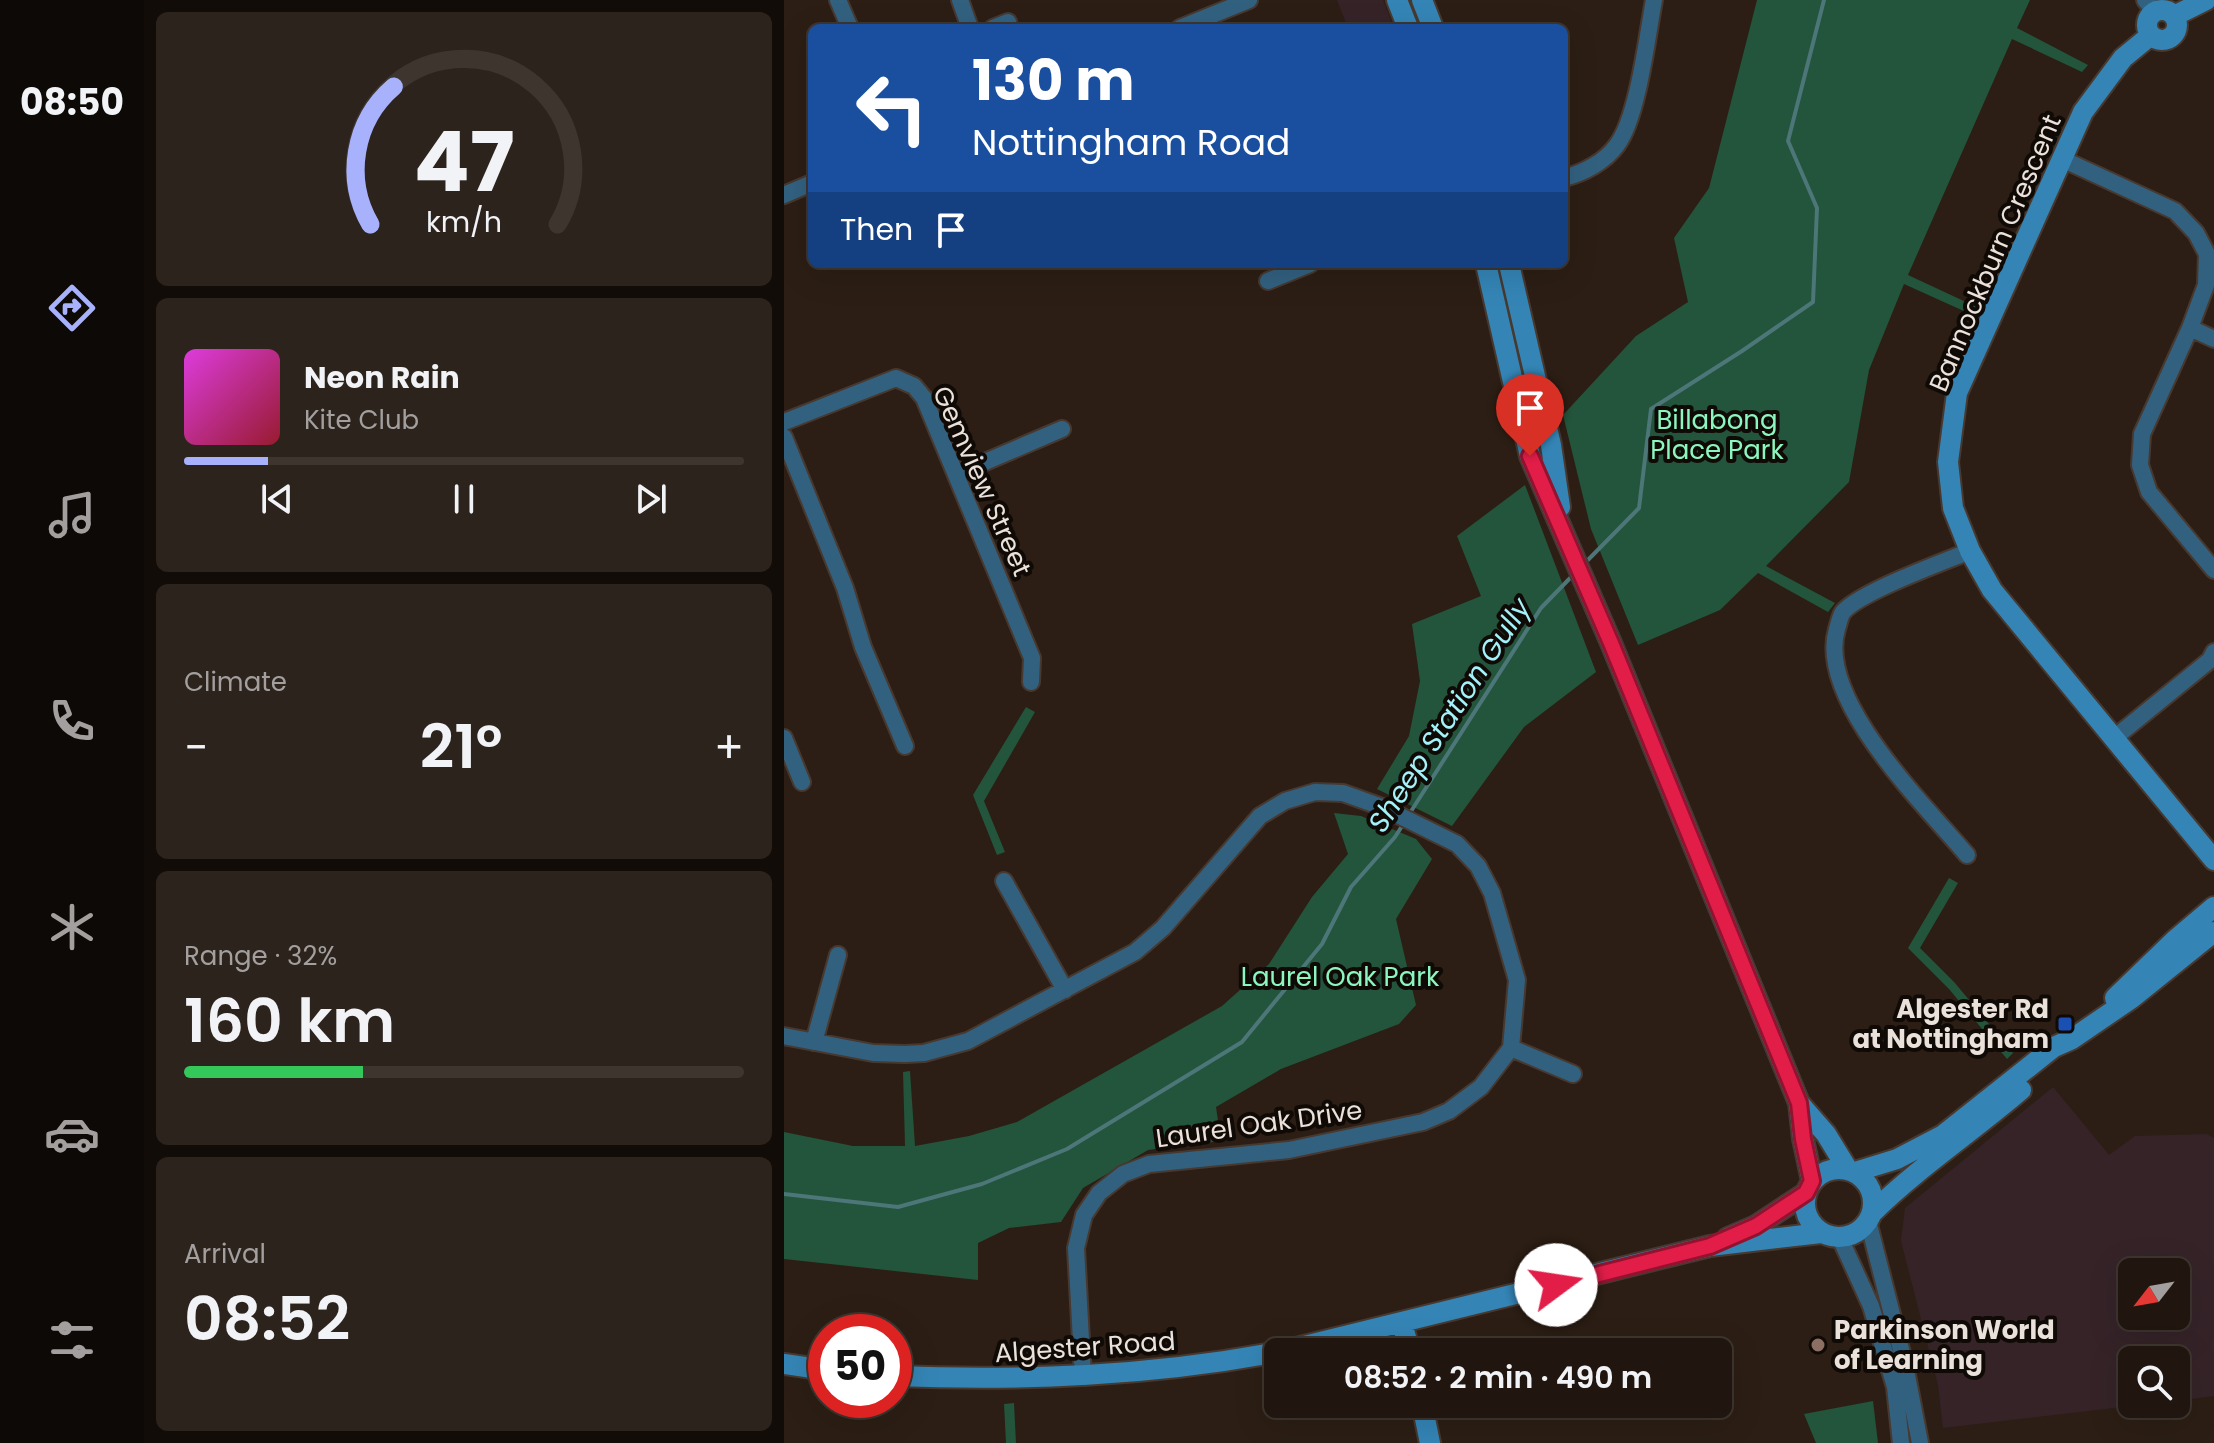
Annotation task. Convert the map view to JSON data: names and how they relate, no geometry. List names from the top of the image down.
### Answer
{
  "streets": {
    "street": [
      "Bannockburn Crescent",
      "Gemview Street",
      "Laurel Oak Drive",
      "Algester Road"
    ]
  },
  "crossings": [
    ["Laurel Oak Drive", "Algester Road"]
  ],
  "water": ["Sheep Station Gully"],
  "parks": ["Billabong Place Park", "Laurel Oak Park"],
  "places": {
    "transit": ["Algester Rd at Nottingham"],
    "other": ["Parkinson World of Learning"]
  },
  "north": "bottom left",
  "page": {
    "tabs": "08:50",
    "turn": ["130 m", "Nottingham Road"],
    "then": "Then",
    "song": ["Neon Rain", "Kite Club"],
    "tile": [
      "Climate",
      ["Range · 32%", "160 km"],
      ["Arrival", "08:52"]
    ],
    "heat": ["−", "21°", "+"],
    "limit": "50",
    "trip": "08:52 · 2 min · 490 m",
    "gauge": ["47", "km/h"]
  }
}
